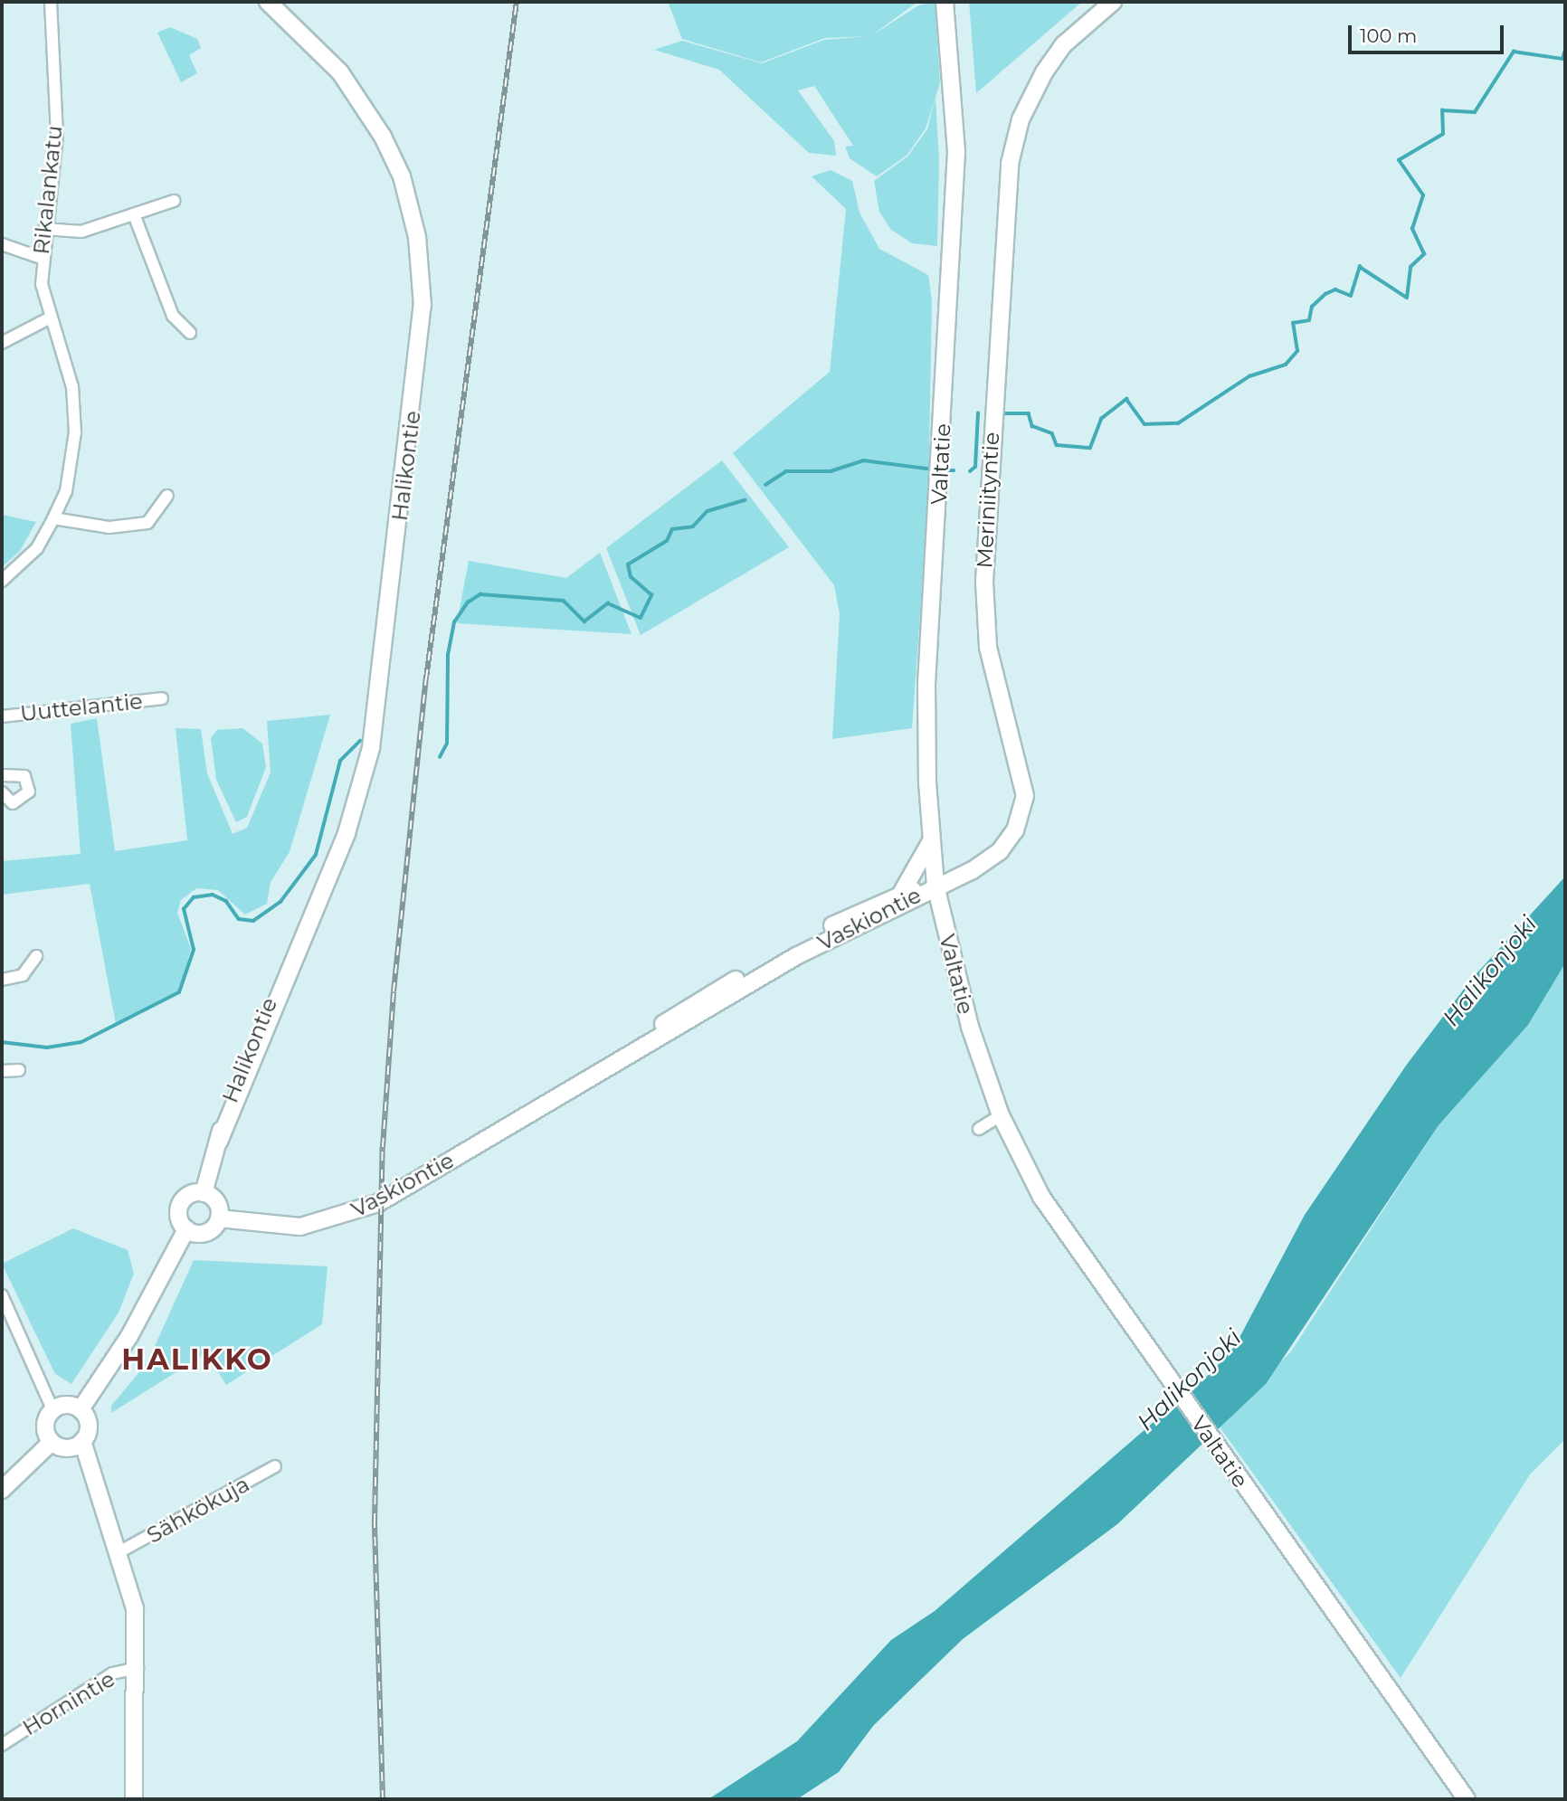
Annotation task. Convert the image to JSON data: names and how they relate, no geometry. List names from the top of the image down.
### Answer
{
  "streets": {
    "main road": [
      "Valtatie",
      "Halikontie",
      "Meriniityntie",
      "Vaskiontie"
    ],
    "street": [
      "Rikalankatu",
      "Uuttelantie",
      "Sähkökuja",
      "Hornintie"
    ]
  },
  "crossings": [
    ["Valtatie", "Meriniityntie"],
    ["Valtatie", "Vaskiontie"],
    ["Halikontie", "Vaskiontie"],
    ["Meriniityntie", "Vaskiontie"]
  ],
  "districts": ["HALIKKO"],
  "water": ["Halikonjoki"],
  "scale_bar": "100 m"
}
